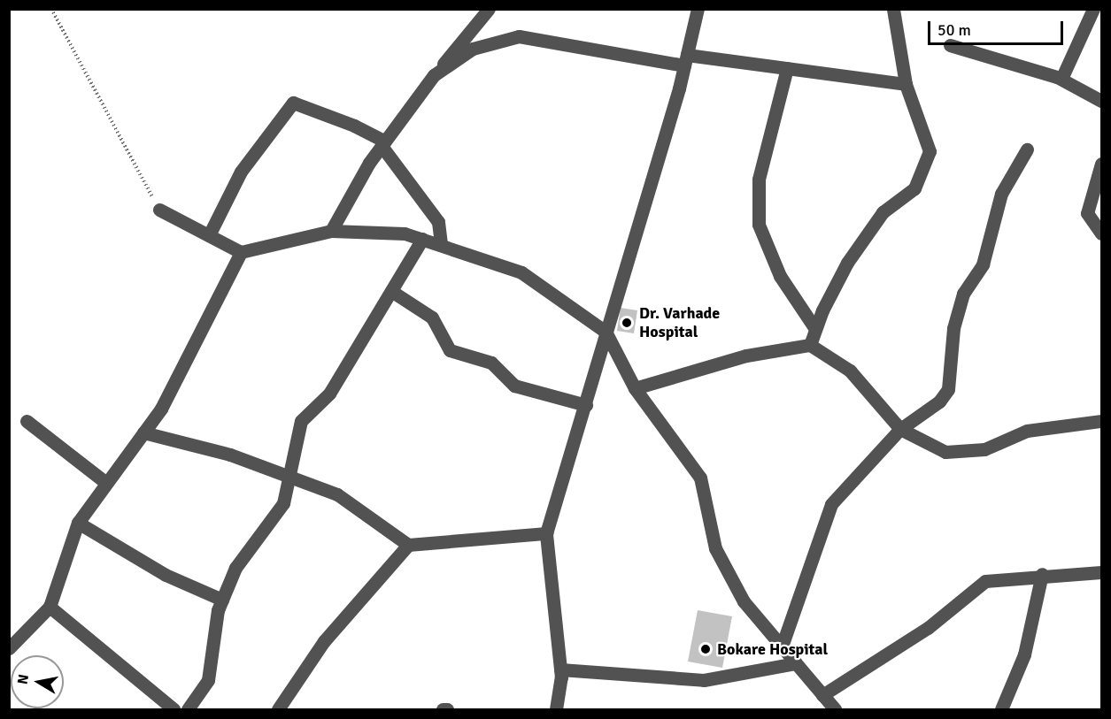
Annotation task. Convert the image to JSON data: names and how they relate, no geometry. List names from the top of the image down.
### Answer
{
  "places": ["Dr. Varhade Hospital", "Bokare Hospital"],
  "scale_bar": "50 m",
  "north": "left"
}
